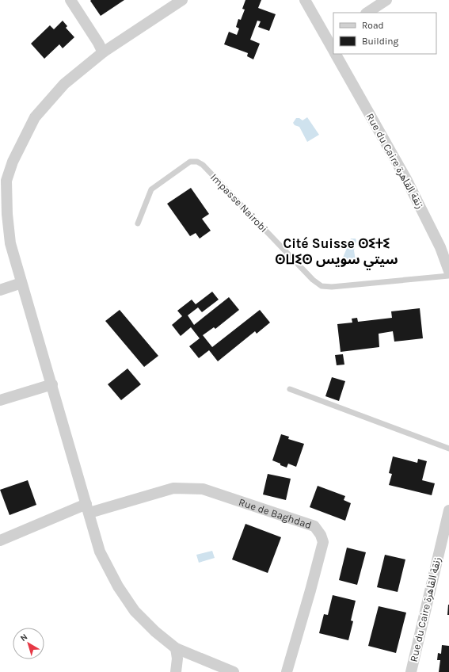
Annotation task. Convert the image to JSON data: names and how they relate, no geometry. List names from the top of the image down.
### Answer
{
  "streets": {
    "street": ["Rue du Caire زنقة القاهرة", "Rue de Baghdad"],
    "lane": ["Impasse Nairobi"]
  },
  "districts": ["Cité Suisse ⵙⵉⵜⵉ ⵙⵡⵉⵙ سيتي سويس"],
  "legend": ["Road", "Building"],
  "north": "top left"
}
